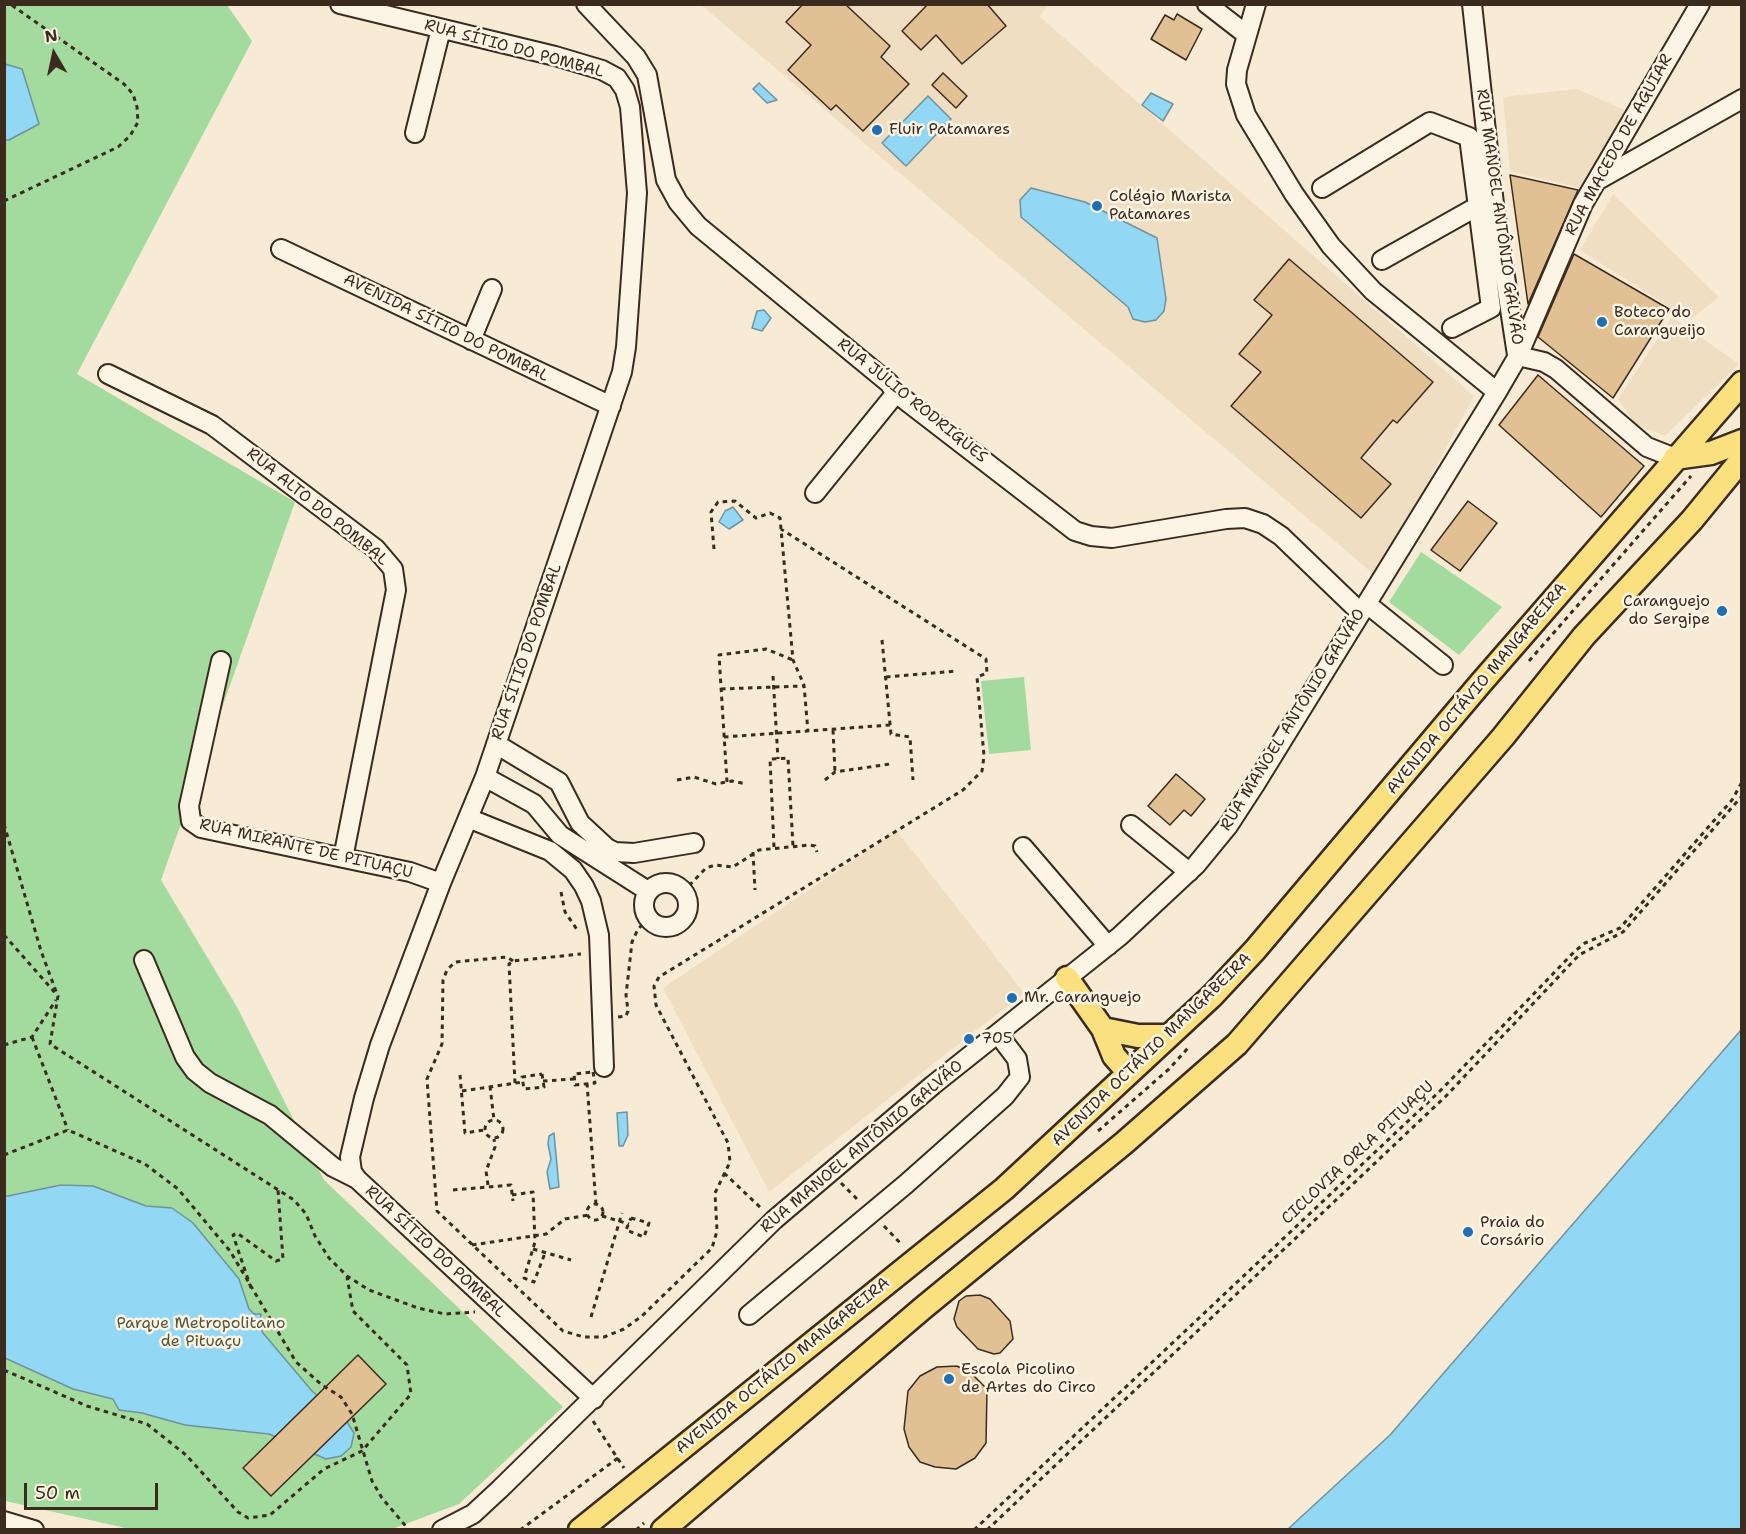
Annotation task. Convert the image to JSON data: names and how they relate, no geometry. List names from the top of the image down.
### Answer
{
  "streets": {
    "main road": ["AVENIDA OCTÁVIO MANGABEIRA"],
    "street": [
      "RUA SÍTIO DO POMBAL",
      "RUA MACEDO DE AGUIAR",
      "RUA MANOEL ANTÔNIO GALVÃO",
      "AVENIDA SÍTIO DO POMBAL",
      "RUA JÚLIO RODRIGUES",
      "RUA ALTO DO POMBAL",
      "RUA MIRANTE DE PITUAÇU"
    ],
    "path": ["CICLOVIA ORLA PITUAÇU"]
  },
  "crossings": [
    ["RUA SÍTIO DO POMBAL", "RUA MANOEL ANTÔNIO GALVÃO"],
    ["RUA SÍTIO DO POMBAL", "AVENIDA SÍTIO DO POMBAL"],
    ["RUA SÍTIO DO POMBAL", "RUA MIRANTE DE PITUAÇU"],
    ["RUA MACEDO DE AGUIAR", "RUA MANOEL ANTÔNIO GALVÃO"],
    ["RUA MANOEL ANTÔNIO GALVÃO", "RUA JÚLIO RODRIGUES"],
    ["RUA ALTO DO POMBAL", "RUA MIRANTE DE PITUAÇU"]
  ],
  "parks": ["Parque Metropolitano de Pituaçu"],
  "places": [
    "Fluir Patamares",
    "Colégio Marista Patamares",
    "Boteco do Carangueijo",
    "Caranguejo do Sergipe",
    "Mr. Caranguejo",
    "705",
    "Praia do Corsário",
    "Escola Picolino de Artes do Circo"
  ],
  "scale_bar": "50 m",
  "north": "top"
}
